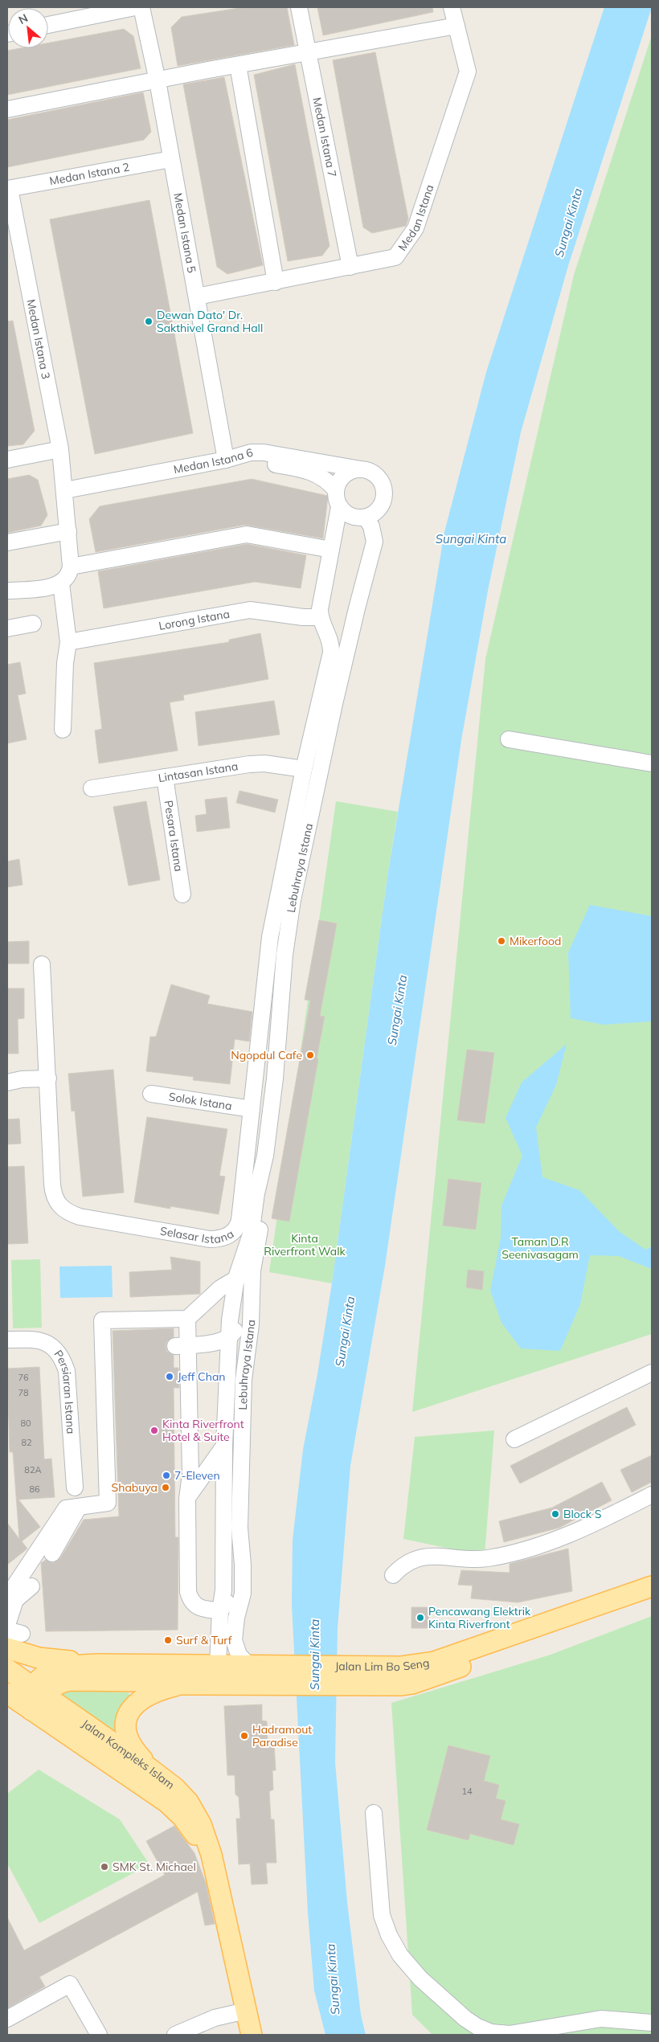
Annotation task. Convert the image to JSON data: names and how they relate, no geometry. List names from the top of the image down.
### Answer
{
  "streets": {
    "main road": ["Jalan Lim Bo Seng", "Jalan Kompleks Islam"],
    "street": [
      "Medan Istana 7",
      "Medan Istana 2",
      "Medan Istana",
      "Medan Istana 5",
      "Medan Istana 3",
      "Medan Istana 6",
      "Lorong Istana",
      "Lintasan Istana",
      "Pesara Istana",
      "Lebuhraya Istana",
      "Solok Istana",
      "Selasar Istana",
      "Persiaran Istana"
    ]
  },
  "crossings": [
    ["Medan Istana 7", "Medan Istana"],
    ["Medan Istana 2", "Medan Istana 5"],
    ["Medan Istana 2", "Medan Istana 3"],
    ["Medan Istana", "Medan Istana 5"],
    ["Medan Istana 5", "Medan Istana 6"],
    ["Medan Istana 3", "Medan Istana 6"],
    ["Medan Istana 6", "Lebuhraya Istana"],
    ["Lorong Istana", "Selasar Istana"],
    ["Lintasan Istana", "Pesara Istana"],
    ["Lintasan Istana", "Selasar Istana"],
    ["Lebuhraya Istana", "Jalan Lim Bo Seng"],
    ["Solok Istana", "Selasar Istana"],
    ["Jalan Lim Bo Seng", "Jalan Kompleks Islam"]
  ],
  "water": ["Sungai Kinta"],
  "parks": ["Kinta Riverfront Walk", "Taman D.R Seenivasagam"],
  "places": [
    "Dewan Dato' Dr. Sakthivel Grand Hall",
    "Mikerfood",
    "Ngopdul Cafe",
    "Jeff Chan",
    "Kinta Riverfront Hotel & Suite",
    "7-Eleven",
    "Shabuya",
    "Block S",
    "Pencawang Elektrik Kinta Riverfront",
    "Surf & Turf",
    "Hadramout Paradise",
    "SMK St. Michael"
  ],
  "house_numbers": [
    "76",
    "78",
    "80",
    "82",
    "82A",
    "86",
    "14"
  ],
  "north": "top left"
}
